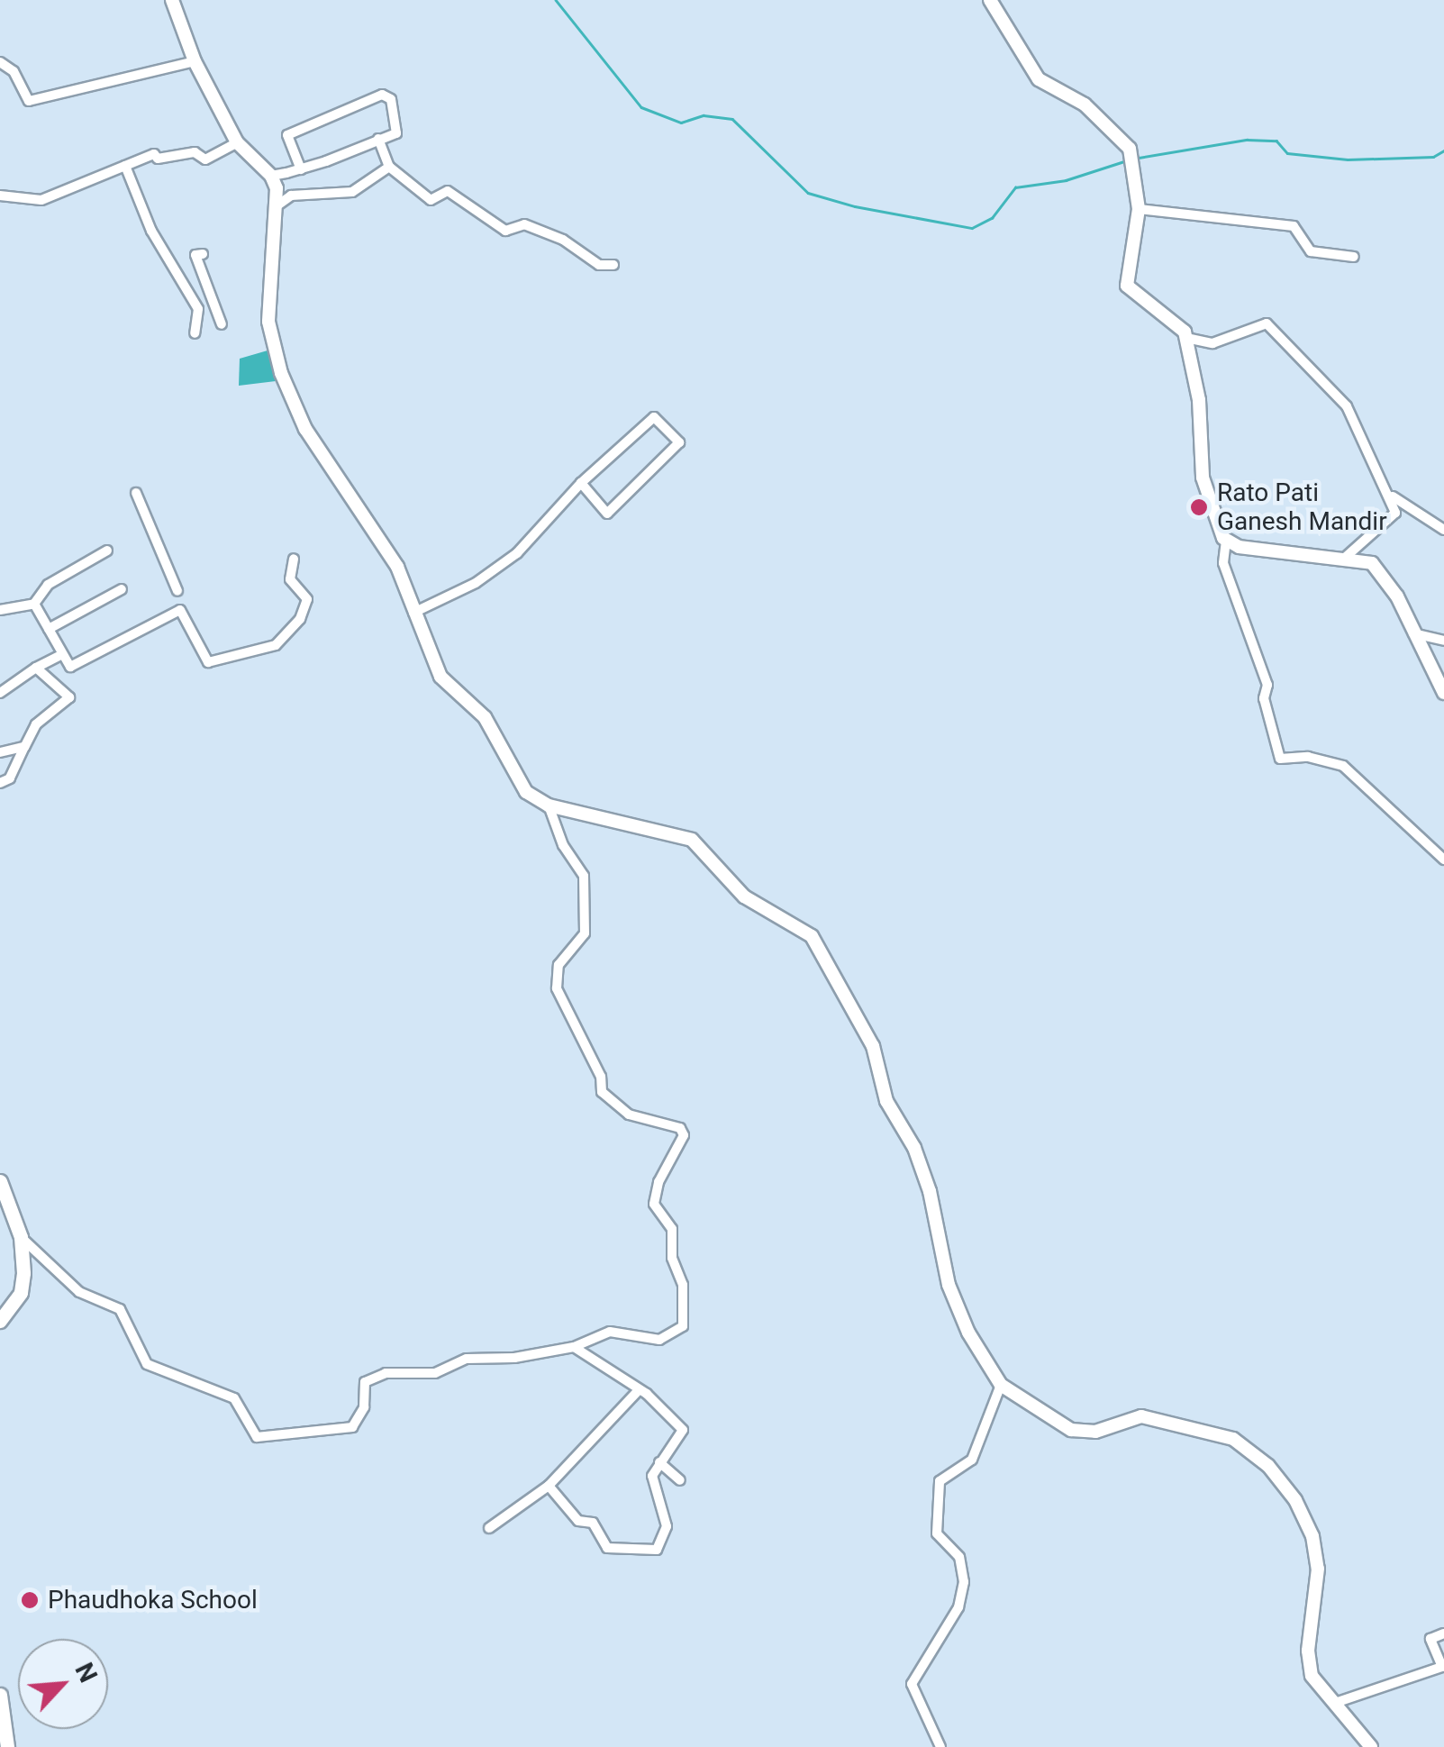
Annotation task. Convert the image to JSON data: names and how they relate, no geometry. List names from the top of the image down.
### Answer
{
  "places": ["Rato Pati Ganesh Mandir", "Phaudhoka School"],
  "north": "top right"
}
